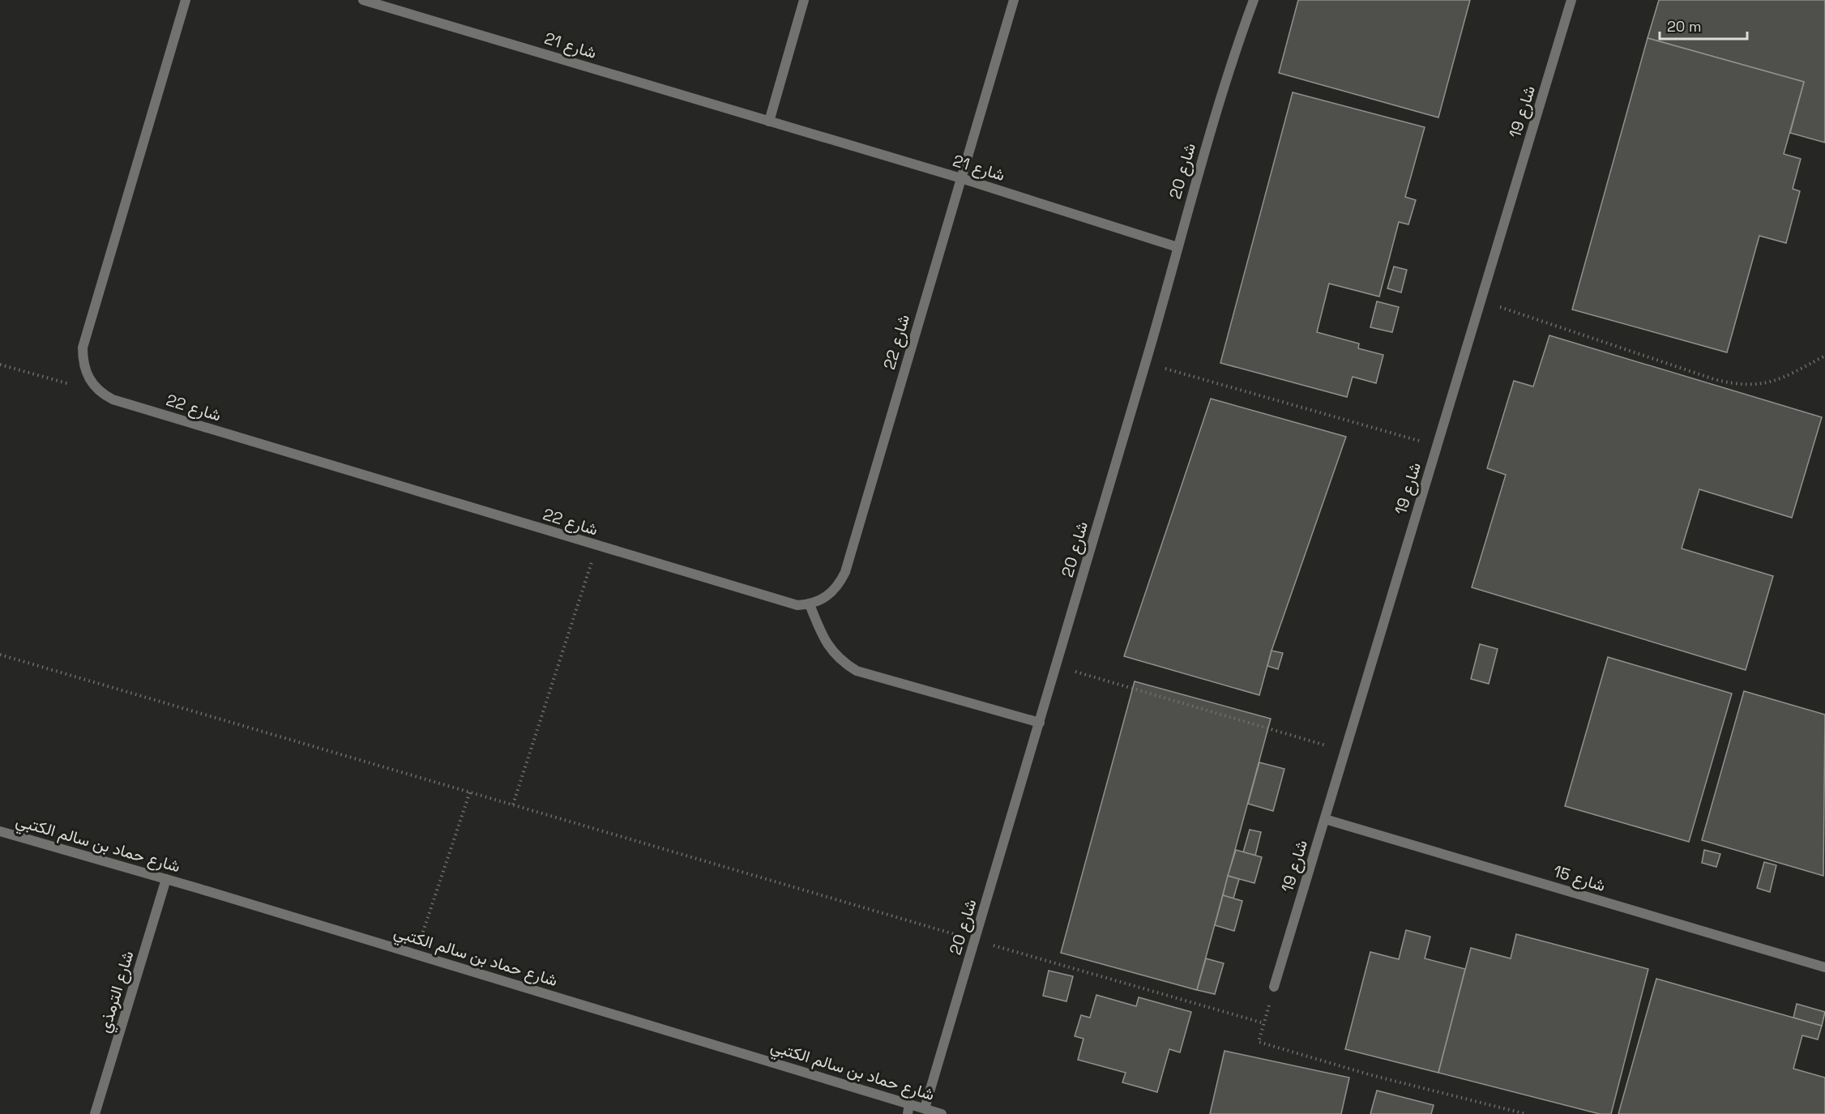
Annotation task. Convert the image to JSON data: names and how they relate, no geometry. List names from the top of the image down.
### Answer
{
  "streets": {
    "street": [
      "شارع 21",
      "شارع 19",
      "شارع 20",
      "شارع 22",
      "شارع حماد بن سالم الكتبي",
      "شارع 15",
      "شارع الترمذي"
    ]
  },
  "crossings": [
    ["شارع 21", "شارع 20"],
    ["شارع 21", "شارع 22"],
    ["شارع 19", "شارع 15"],
    ["شارع 20", "شارع حماد بن سالم الكتبي"],
    ["شارع حماد بن سالم الكتبي", "شارع الترمذي"]
  ],
  "scale_bar": "20 m"
}
